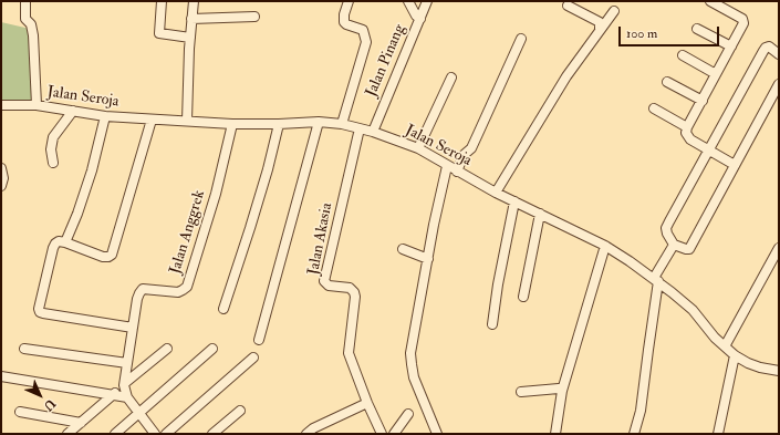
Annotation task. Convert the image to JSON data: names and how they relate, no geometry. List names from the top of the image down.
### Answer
{
  "streets": {
    "street": [
      "Jalan Pinang",
      "Jalan Seroja",
      "Jalan Anggrek",
      "Jalan Akasia"
    ]
  },
  "crossings": [
    ["Jalan Pinang", "Jalan Seroja"],
    ["Jalan Seroja", "Jalan Anggrek"],
    ["Jalan Seroja", "Jalan Akasia"]
  ],
  "scale_bar": "100 m",
  "north": "bottom right"
}
